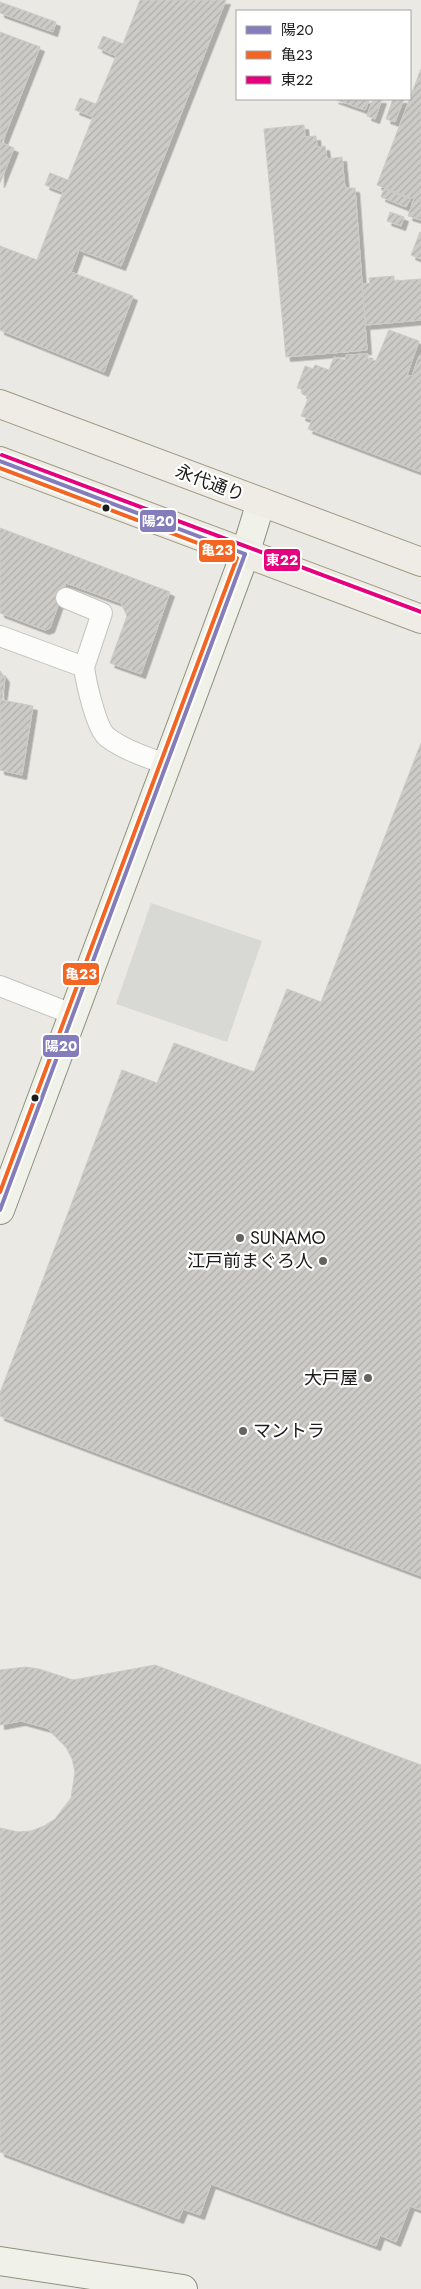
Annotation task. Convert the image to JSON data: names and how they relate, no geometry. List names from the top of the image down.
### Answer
{
  "streets": {
    "main road": ["永代通り"]
  },
  "places": [
    "SUNAMO",
    "江戸前まぐろ人",
    "大戸屋",
    "マントラ"
  ],
  "lines": ["transit line 東22", "transit line 陽20", "transit line 亀23"],
  "legend": ["陽20", "亀23", "東22"]
}
